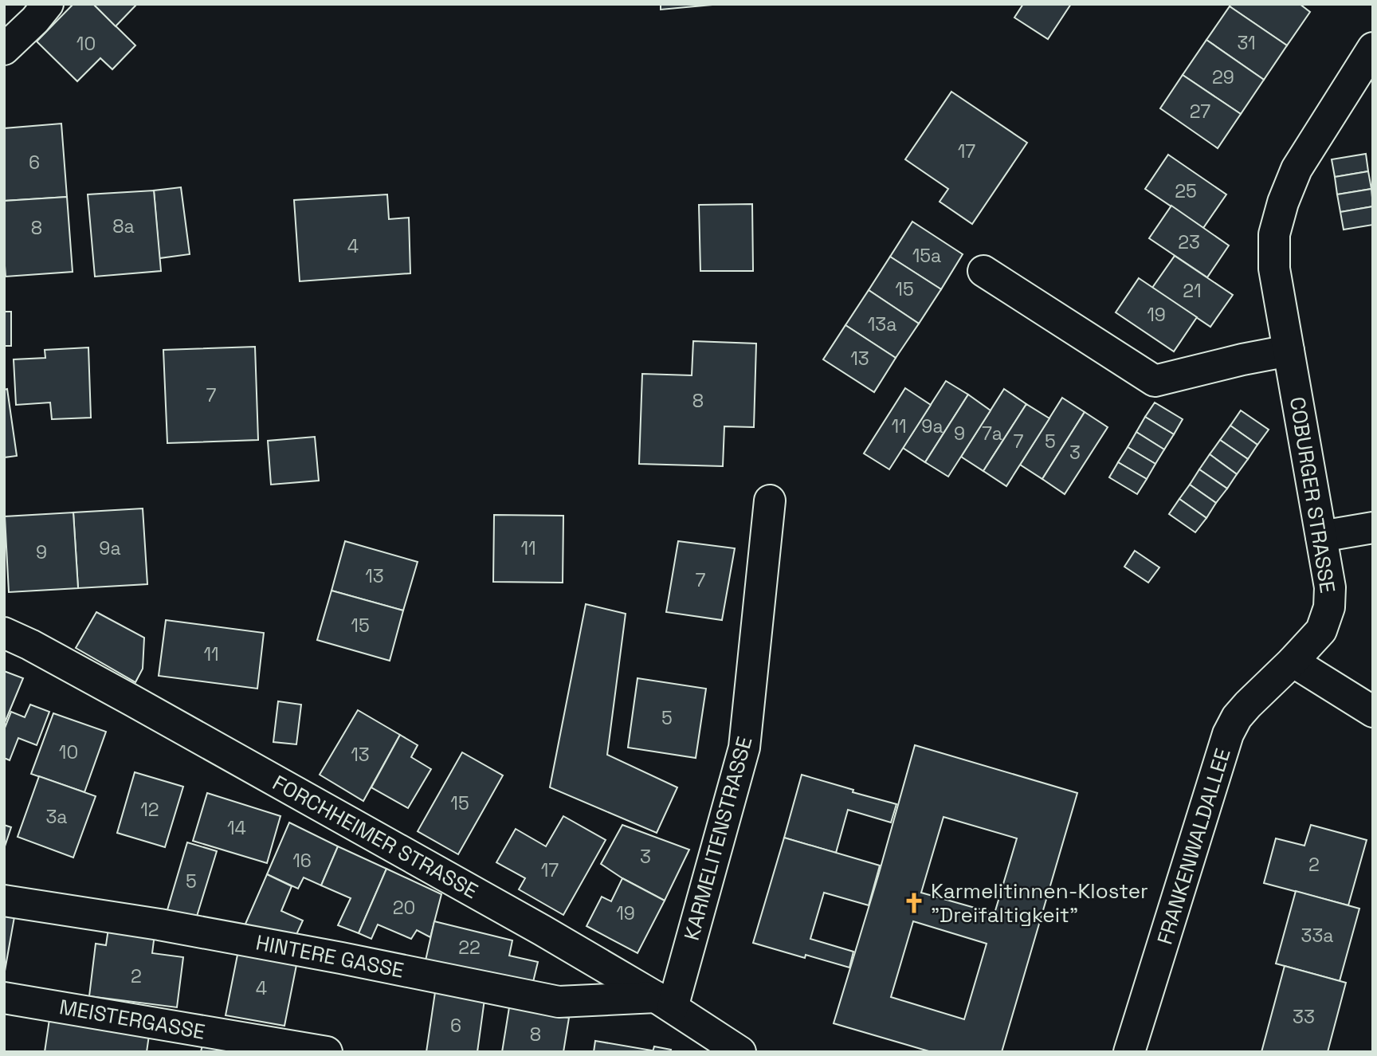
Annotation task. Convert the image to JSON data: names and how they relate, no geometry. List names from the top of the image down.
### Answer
{
  "streets": {
    "street": [
      "COBURGER STRASSE",
      "FORCHHEIMER STRASSE",
      "KARMELITENSTRASSE",
      "FRANKENWALDALLEE",
      "HINTERE GASSE",
      "MEISTERGASSE"
    ]
  },
  "crossings": [
    ["COBURGER STRASSE", "FRANKENWALDALLEE"],
    ["FORCHHEIMER STRASSE", "KARMELITENSTRASSE"],
    ["FORCHHEIMER STRASSE", "HINTERE GASSE"],
    ["KARMELITENSTRASSE", "HINTERE GASSE"]
  ],
  "places": {
    "church": ["Karmelitinnen-Kloster \"Dreifaltigkeit\""]
  },
  "house_numbers": [
    "31",
    "10",
    "29",
    "27",
    "17",
    "6",
    "25",
    "8a",
    "8",
    "23",
    "4",
    "15a",
    "15",
    "21",
    "19",
    "13a",
    "13",
    "7",
    "8",
    "11",
    "9a",
    "9",
    "7a",
    "7",
    "5",
    "3",
    "9a",
    "11",
    "9",
    "13",
    "7",
    "15",
    "11",
    "5",
    "10",
    "13",
    "15",
    "12",
    "3a",
    "14",
    "3",
    "16",
    "2",
    "17",
    "5",
    "20",
    "19",
    "33a",
    "22",
    "2",
    "4",
    "33",
    "6",
    "8"
  ]
}
